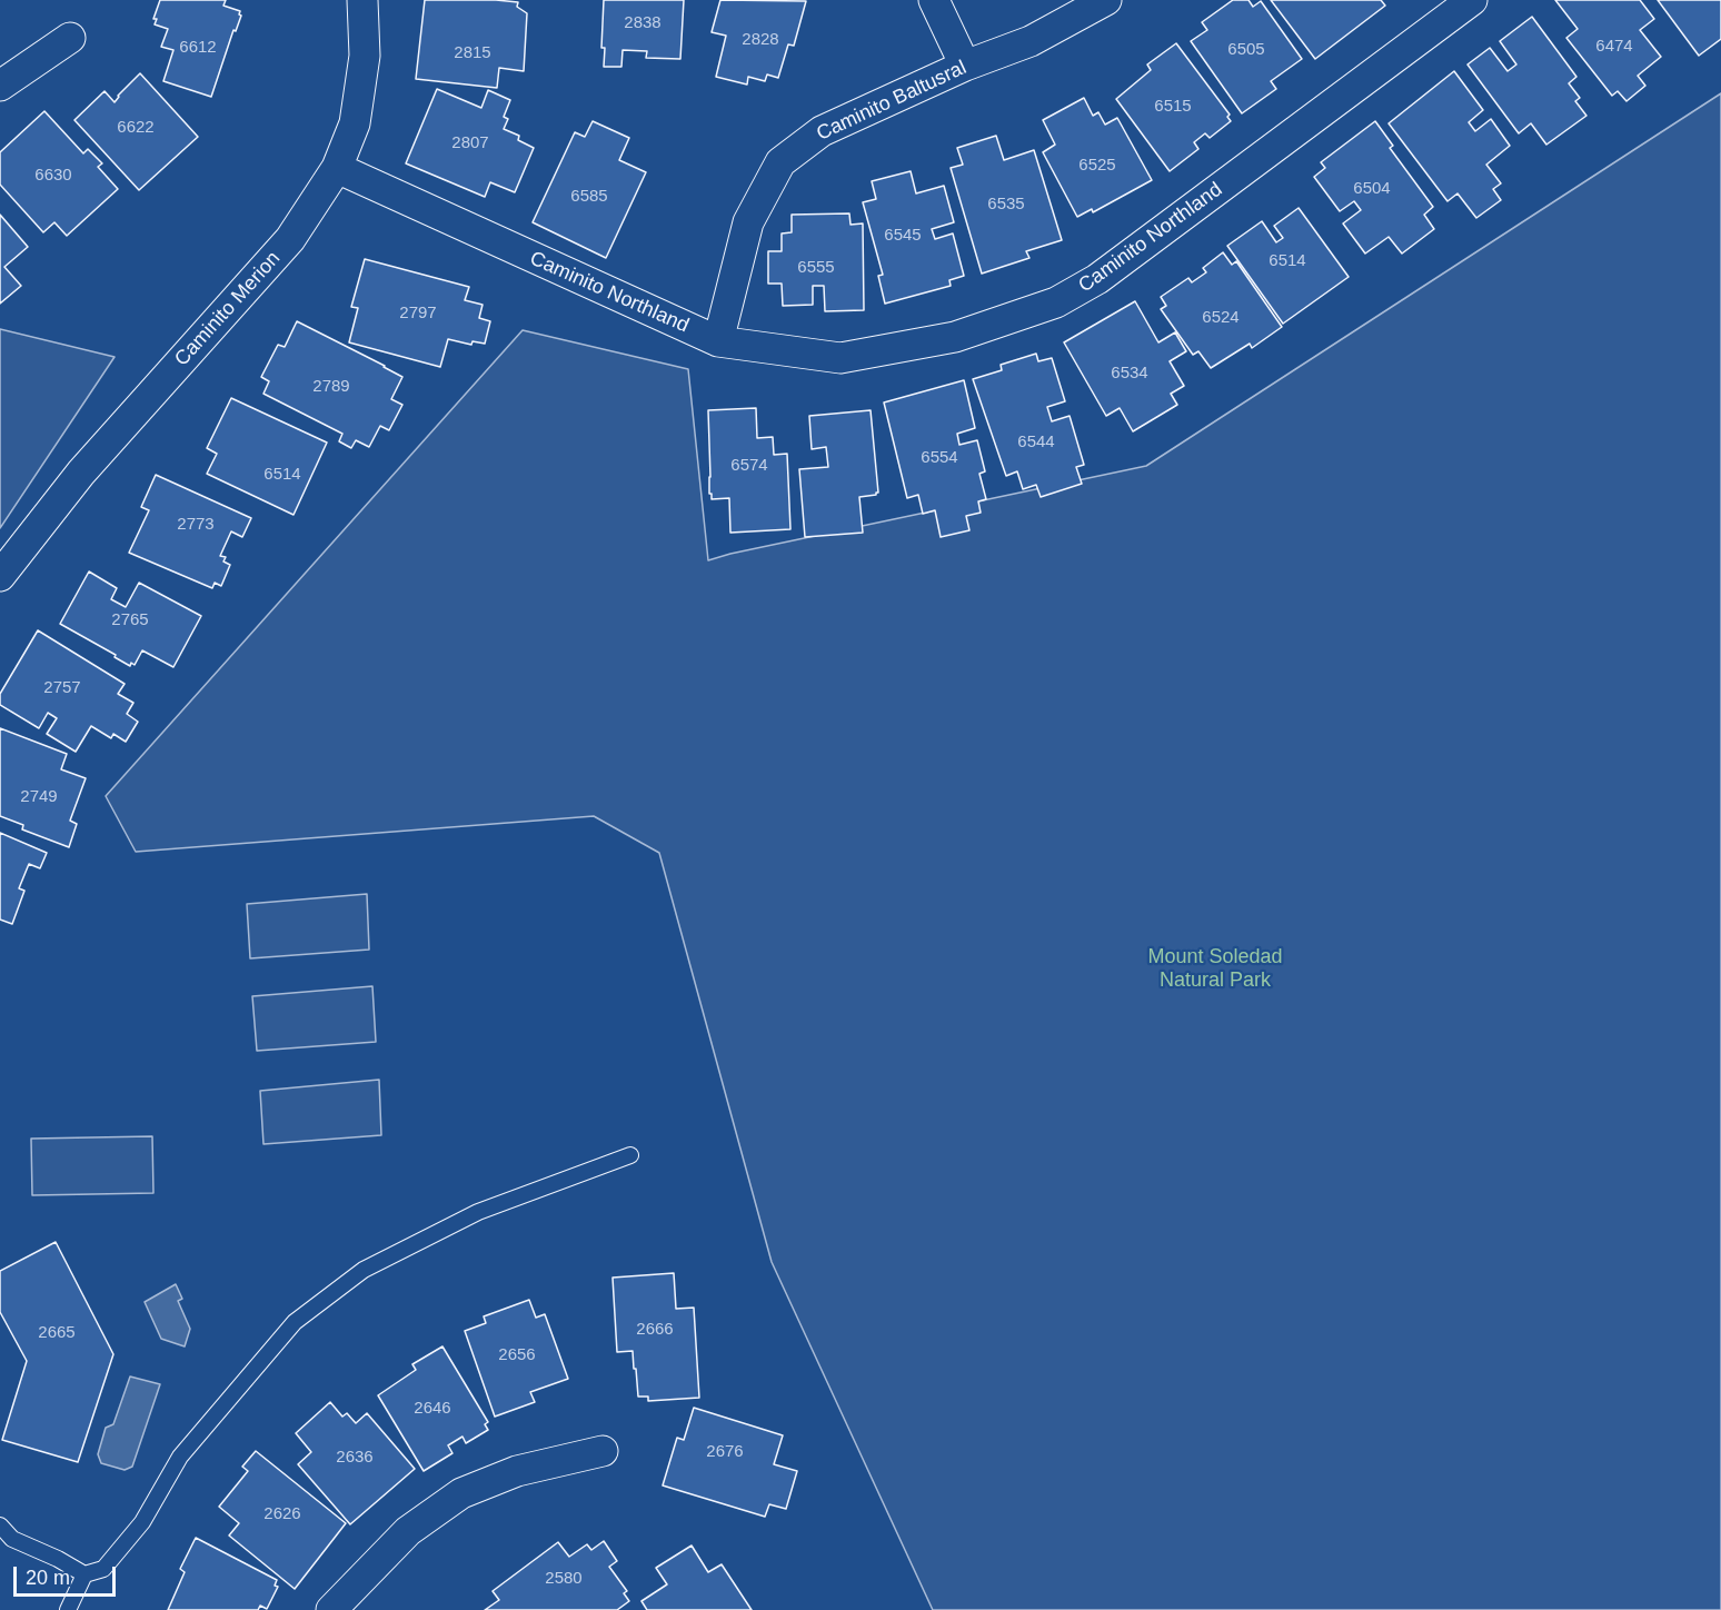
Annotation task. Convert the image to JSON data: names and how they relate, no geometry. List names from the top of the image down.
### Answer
{
  "streets": {
    "street": ["Caminito Baltusral", "Caminito Northland", "Caminito Merion"]
  },
  "crossings": [
    ["Caminito Baltusral", "Caminito Northland"],
    ["Caminito Northland", "Caminito Merion"]
  ],
  "parks": ["Mount Soledad Natural Park"],
  "house_numbers": [
    "2838",
    "2828",
    "6474",
    "6612",
    "6505",
    "2815",
    "6515",
    "6622",
    "2807",
    "6525",
    "6630",
    "6504",
    "6585",
    "6535",
    "6545",
    "6514",
    "6555",
    "2797",
    "6524",
    "6534",
    "2789",
    "6544",
    "6554",
    "6574",
    "6514",
    "2773",
    "2765",
    "2757",
    "2749",
    "2666",
    "2665",
    "2656",
    "2646",
    "2676",
    "2636",
    "2626",
    "2580"
  ],
  "scale_bar": "20 m"
}
